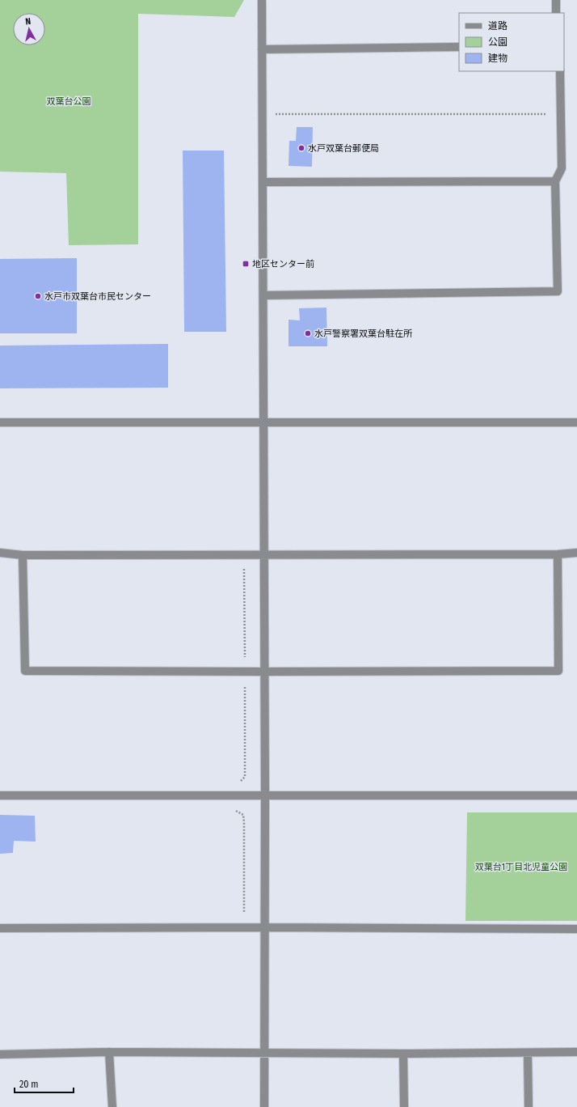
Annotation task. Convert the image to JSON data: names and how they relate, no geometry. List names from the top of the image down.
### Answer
{
  "parks": ["双葉台公園", "双葉台1丁目北児童公園"],
  "places": {
    "other": ["水戸双葉台郵便局", "水戸市双葉台市民センター", "水戸警察署双葉台駐在所"],
    "transit": ["地区センター前"]
  },
  "legend": ["道路", "公園", "建物"],
  "scale_bar": "20 m",
  "north": "top"
}
